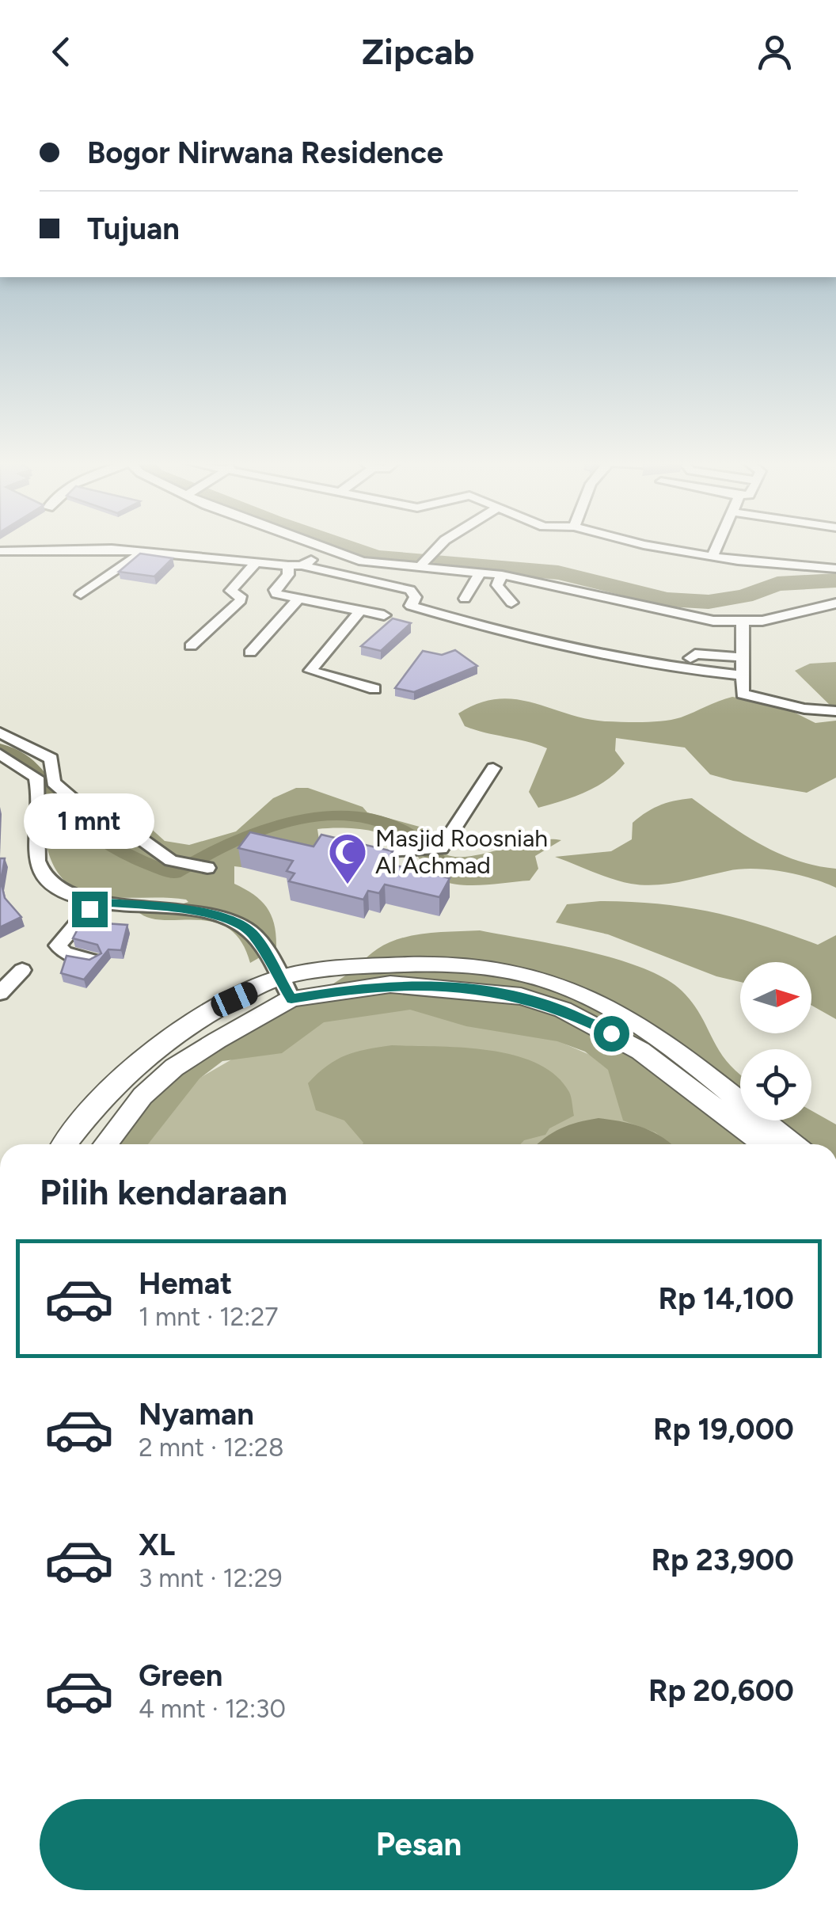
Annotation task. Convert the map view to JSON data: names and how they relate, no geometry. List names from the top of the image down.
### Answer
{
  "places": {
    "mosque": ["Masjid Roosniah Al Achmad"]
  },
  "north": "right",
  "page": {
    "header": "Zipcab",
    "banner": ["Bogor Nirwana Residence", "Tujuan"],
    "bubble": "1 mnt",
    "heading": "Pilih kendaraan",
    "list": [
      {
        "name": "Hemat",
        "note": "1 mnt · 12:27",
        "value": "Rp 14,100"
      },
      {
        "name": "Nyaman",
        "note": "2 mnt · 12:28",
        "value": "Rp 19,000"
      },
      {
        "name": "XL",
        "note": "3 mnt · 12:29",
        "value": "Rp 23,900"
      },
      {
        "name": "Green",
        "note": "4 mnt · 12:30",
        "value": "Rp 20,600"
      }
    ],
    "buttons": "Pesan"
  }
}
